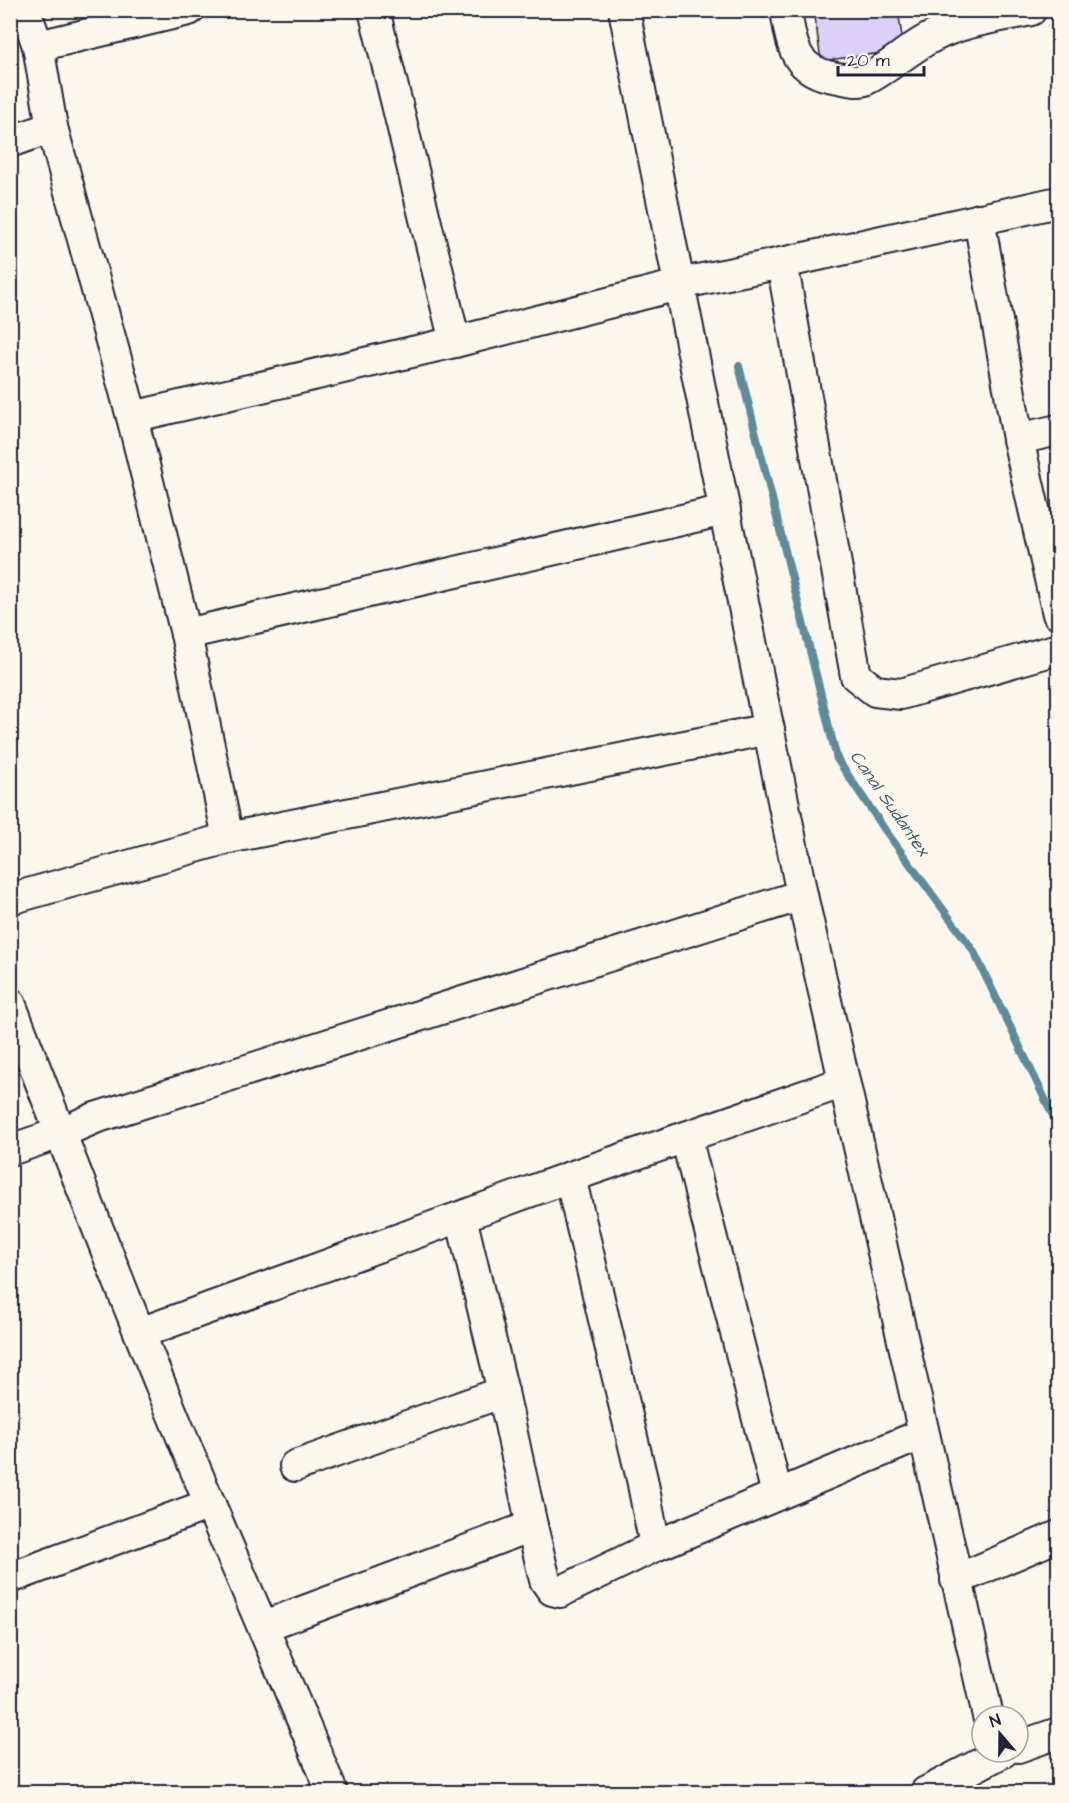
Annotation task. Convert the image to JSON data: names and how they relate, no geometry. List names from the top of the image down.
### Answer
{
  "water": ["Canal Sudantex"],
  "scale_bar": "20 m",
  "north": "top"
}
